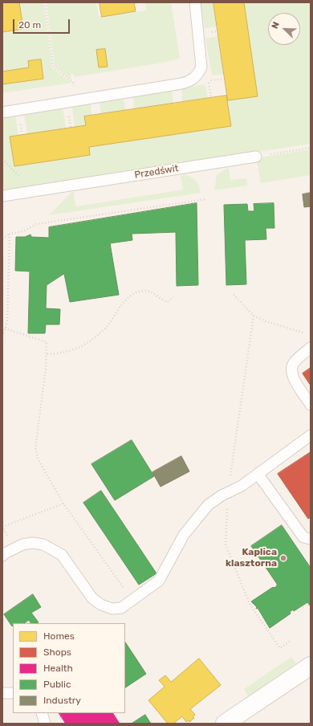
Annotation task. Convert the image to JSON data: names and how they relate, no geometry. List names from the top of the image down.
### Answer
{
  "streets": {
    "lane": ["Przedświt"]
  },
  "places": ["Kaplica klasztorna"],
  "legend": [
    "Homes",
    "Shops",
    "Health",
    "Public",
    "Industry"
  ],
  "scale_bar": "20 m",
  "north": "top left"
}
